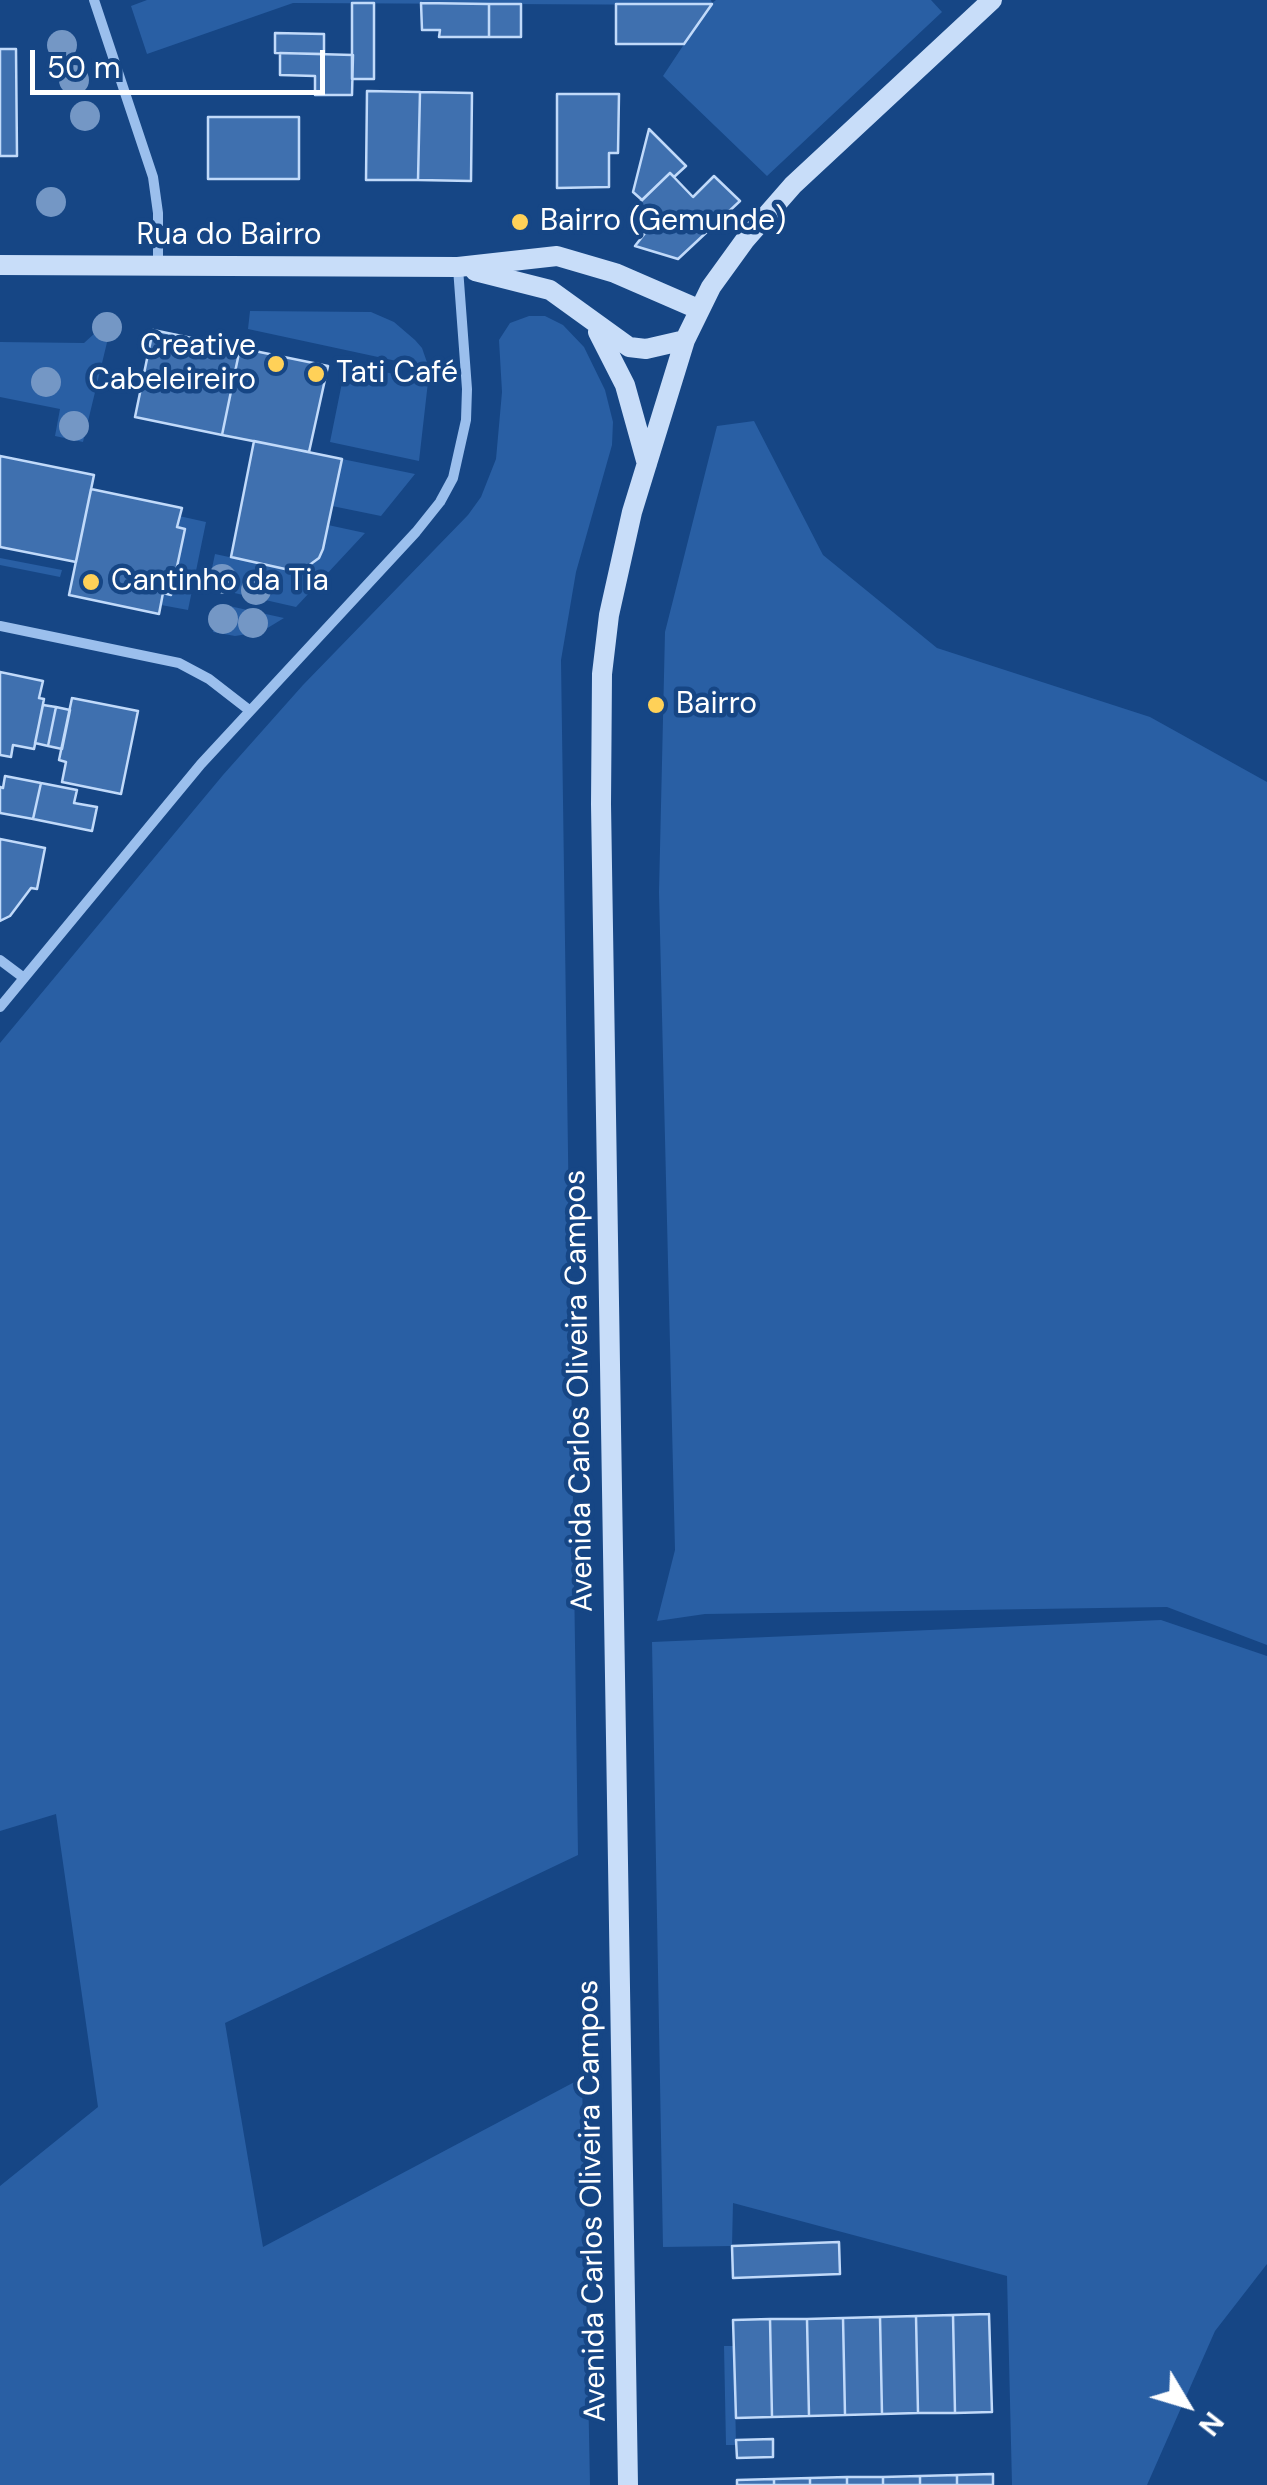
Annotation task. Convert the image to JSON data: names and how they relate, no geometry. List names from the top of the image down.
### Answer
{
  "streets": {
    "main road": ["Rua do Bairro", "Avenida Carlos Oliveira Campos"]
  },
  "crossings": [
    ["Rua do Bairro", "Avenida Carlos Oliveira Campos"]
  ],
  "places": [
    "Bairro (Gemunde)",
    "Creative Cabeleireiro",
    "Tati Café",
    "Cantinho da Tia",
    "Bairro"
  ],
  "scale_bar": "50 m",
  "north": "bottom right"
}
